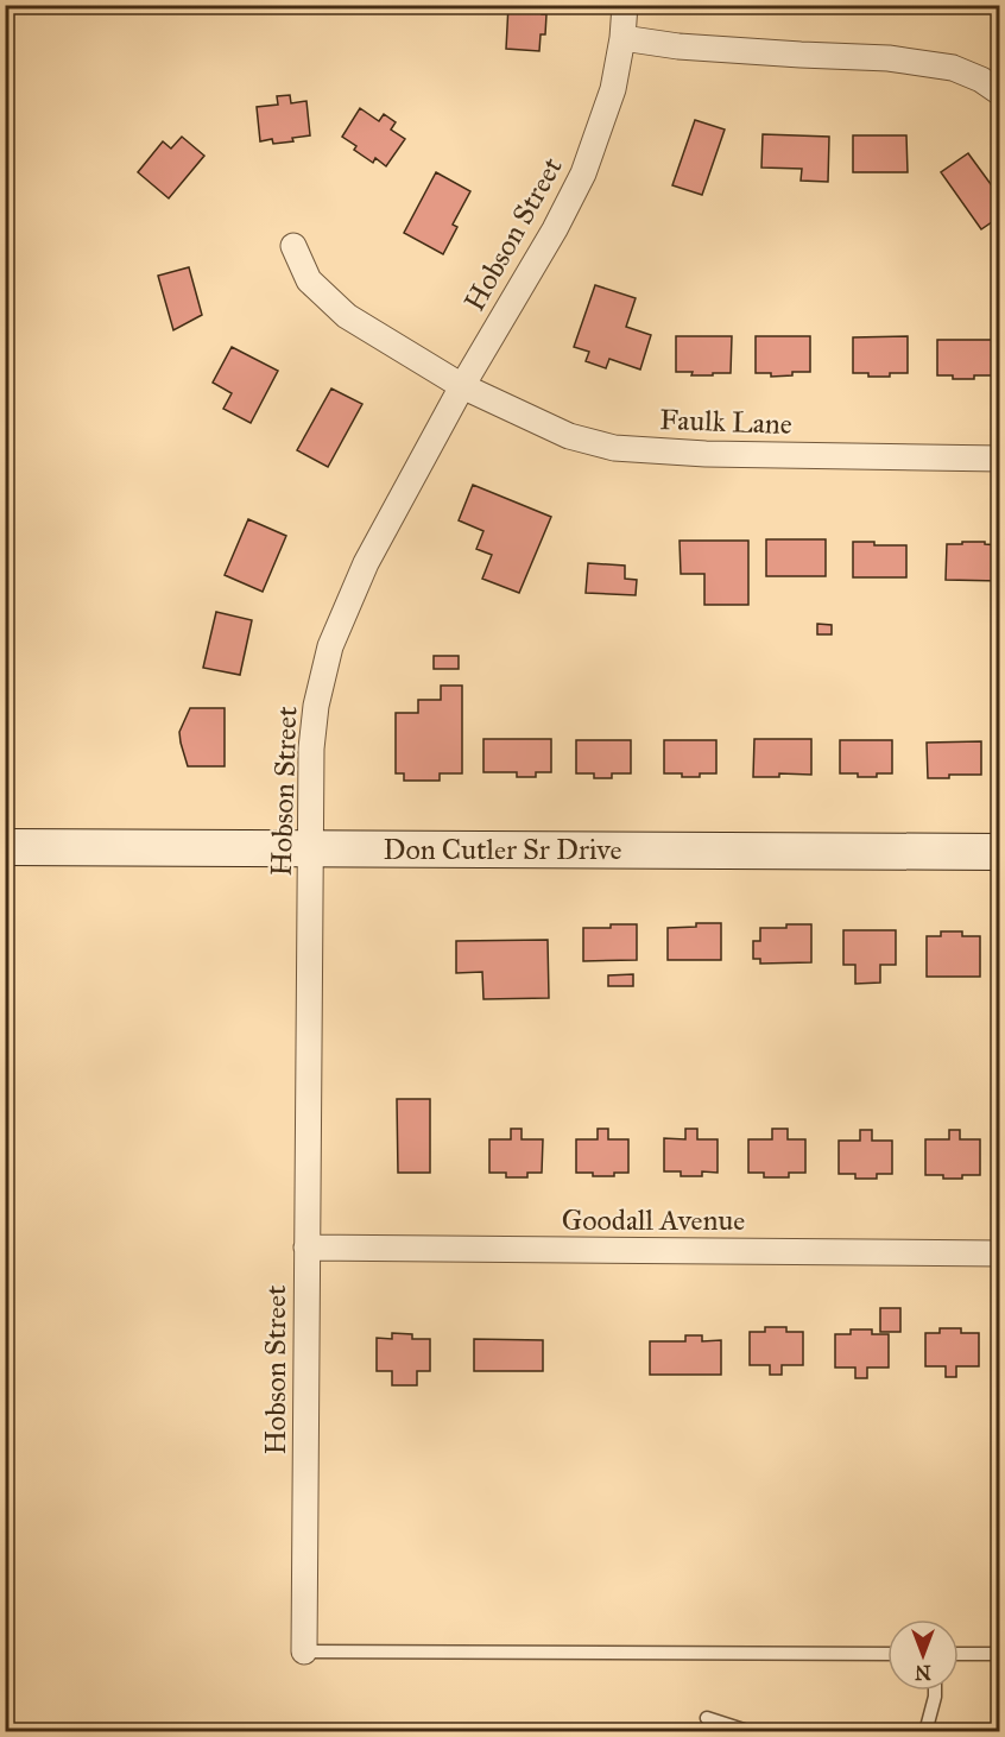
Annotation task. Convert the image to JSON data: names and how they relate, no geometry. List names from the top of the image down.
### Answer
{
  "streets": {
    "street": [
      "Hobson Street",
      "Faulk Lane",
      "Don Cutler Sr Drive",
      "Goodall Avenue"
    ]
  },
  "crossings": [
    ["Hobson Street", "Faulk Lane"],
    ["Hobson Street", "Don Cutler Sr Drive"],
    ["Hobson Street", "Goodall Avenue"]
  ],
  "north": "bottom"
}
